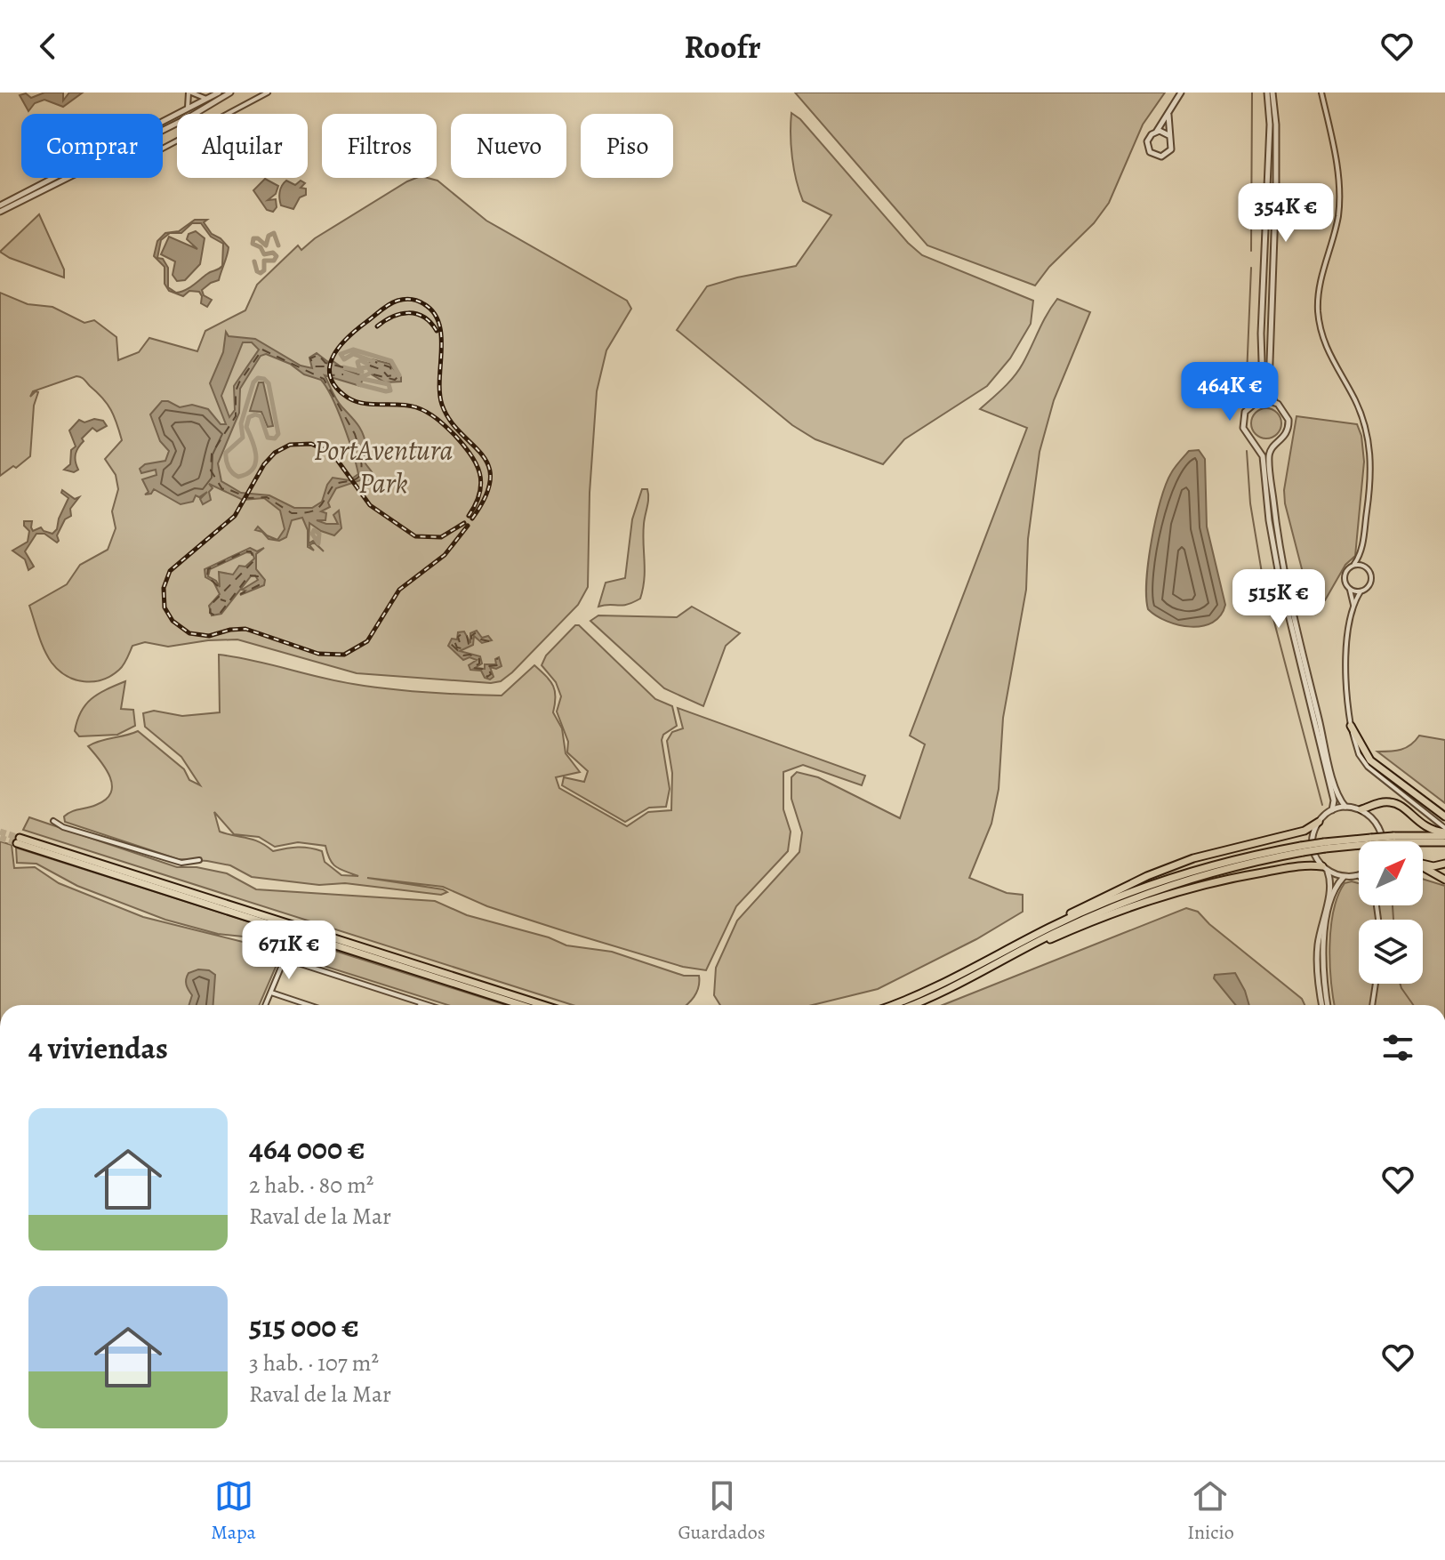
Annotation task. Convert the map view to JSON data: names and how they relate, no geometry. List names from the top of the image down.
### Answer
{
  "parks": ["PortAventura Park"],
  "north": "top right",
  "page": {
    "header": "Roofr",
    "chip": [
      "Comprar",
      "Alquilar",
      "Filtros",
      "Nuevo",
      "Piso"
    ],
    "price": [
      "354K €",
      "464K €",
      "515K €",
      "671K €"
    ],
    "heading": "4 viviendas",
    "list": [
      {
        "name": "464 000 €",
        "note": "2 hab. · 80 m² · Raval de la Mar"
      },
      {
        "name": "515 000 €",
        "note": "3 hab. · 107 m² · Raval de la Mar"
      }
    ],
    "tabs": ["Mapa", "Guardados", "Inicio"]
  }
}
